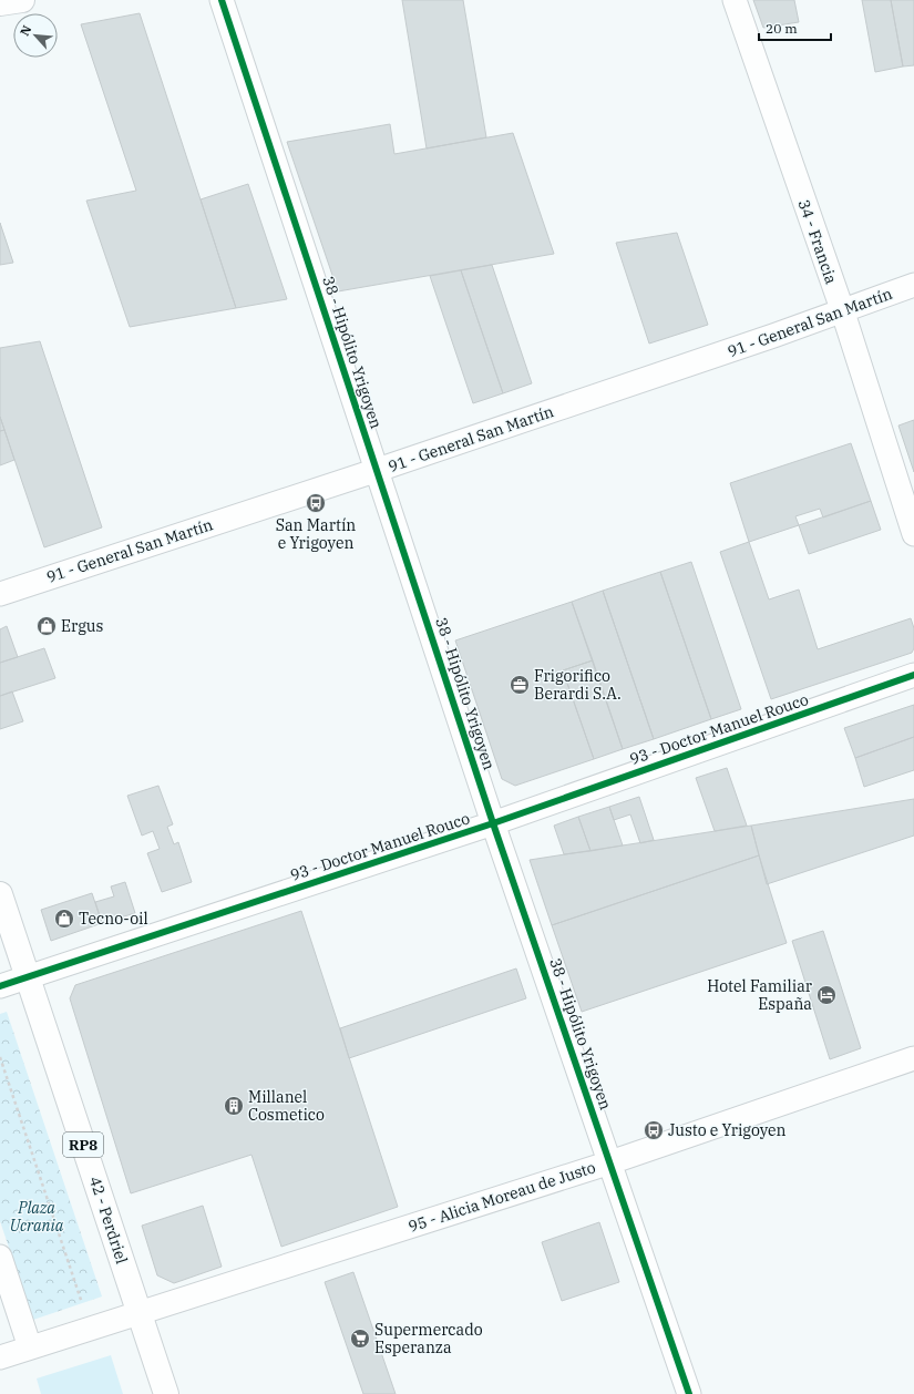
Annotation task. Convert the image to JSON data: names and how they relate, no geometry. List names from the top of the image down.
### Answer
{
  "streets": {
    "main road": ["RP8", "42 - Perdriel"],
    "street": [
      "34 - Francia",
      "91 - General San Martín",
      "38 - Hipólito Yrigoyen",
      "93 - Doctor Manuel Rouco",
      "95 - Alicia Moreau de Justo"
    ]
  },
  "crossings": [
    ["34 - Francia", "91 - General San Martín"],
    ["91 - General San Martín", "38 - Hipólito Yrigoyen"],
    ["38 - Hipólito Yrigoyen", "93 - Doctor Manuel Rouco"],
    ["38 - Hipólito Yrigoyen", "95 - Alicia Moreau de Justo"],
    ["93 - Doctor Manuel Rouco", "42 - Perdriel"],
    ["95 - Alicia Moreau de Justo", "42 - Perdriel"]
  ],
  "parks": ["Plaza Ucrania"],
  "places": {
    "bus stop": ["San Martín e Yrigoyen", "Justo e Yrigoyen"],
    "shop": ["Ergus", "Tecno-oil"],
    "office": ["Frigorifico Berardi S.A."],
    "hotel": ["Hotel Familiar España"],
    "building": ["Millanel Cosmetico"],
    "supermarket": ["Supermercado Esperanza"]
  },
  "scale_bar": "20 m",
  "north": "top left"
}
